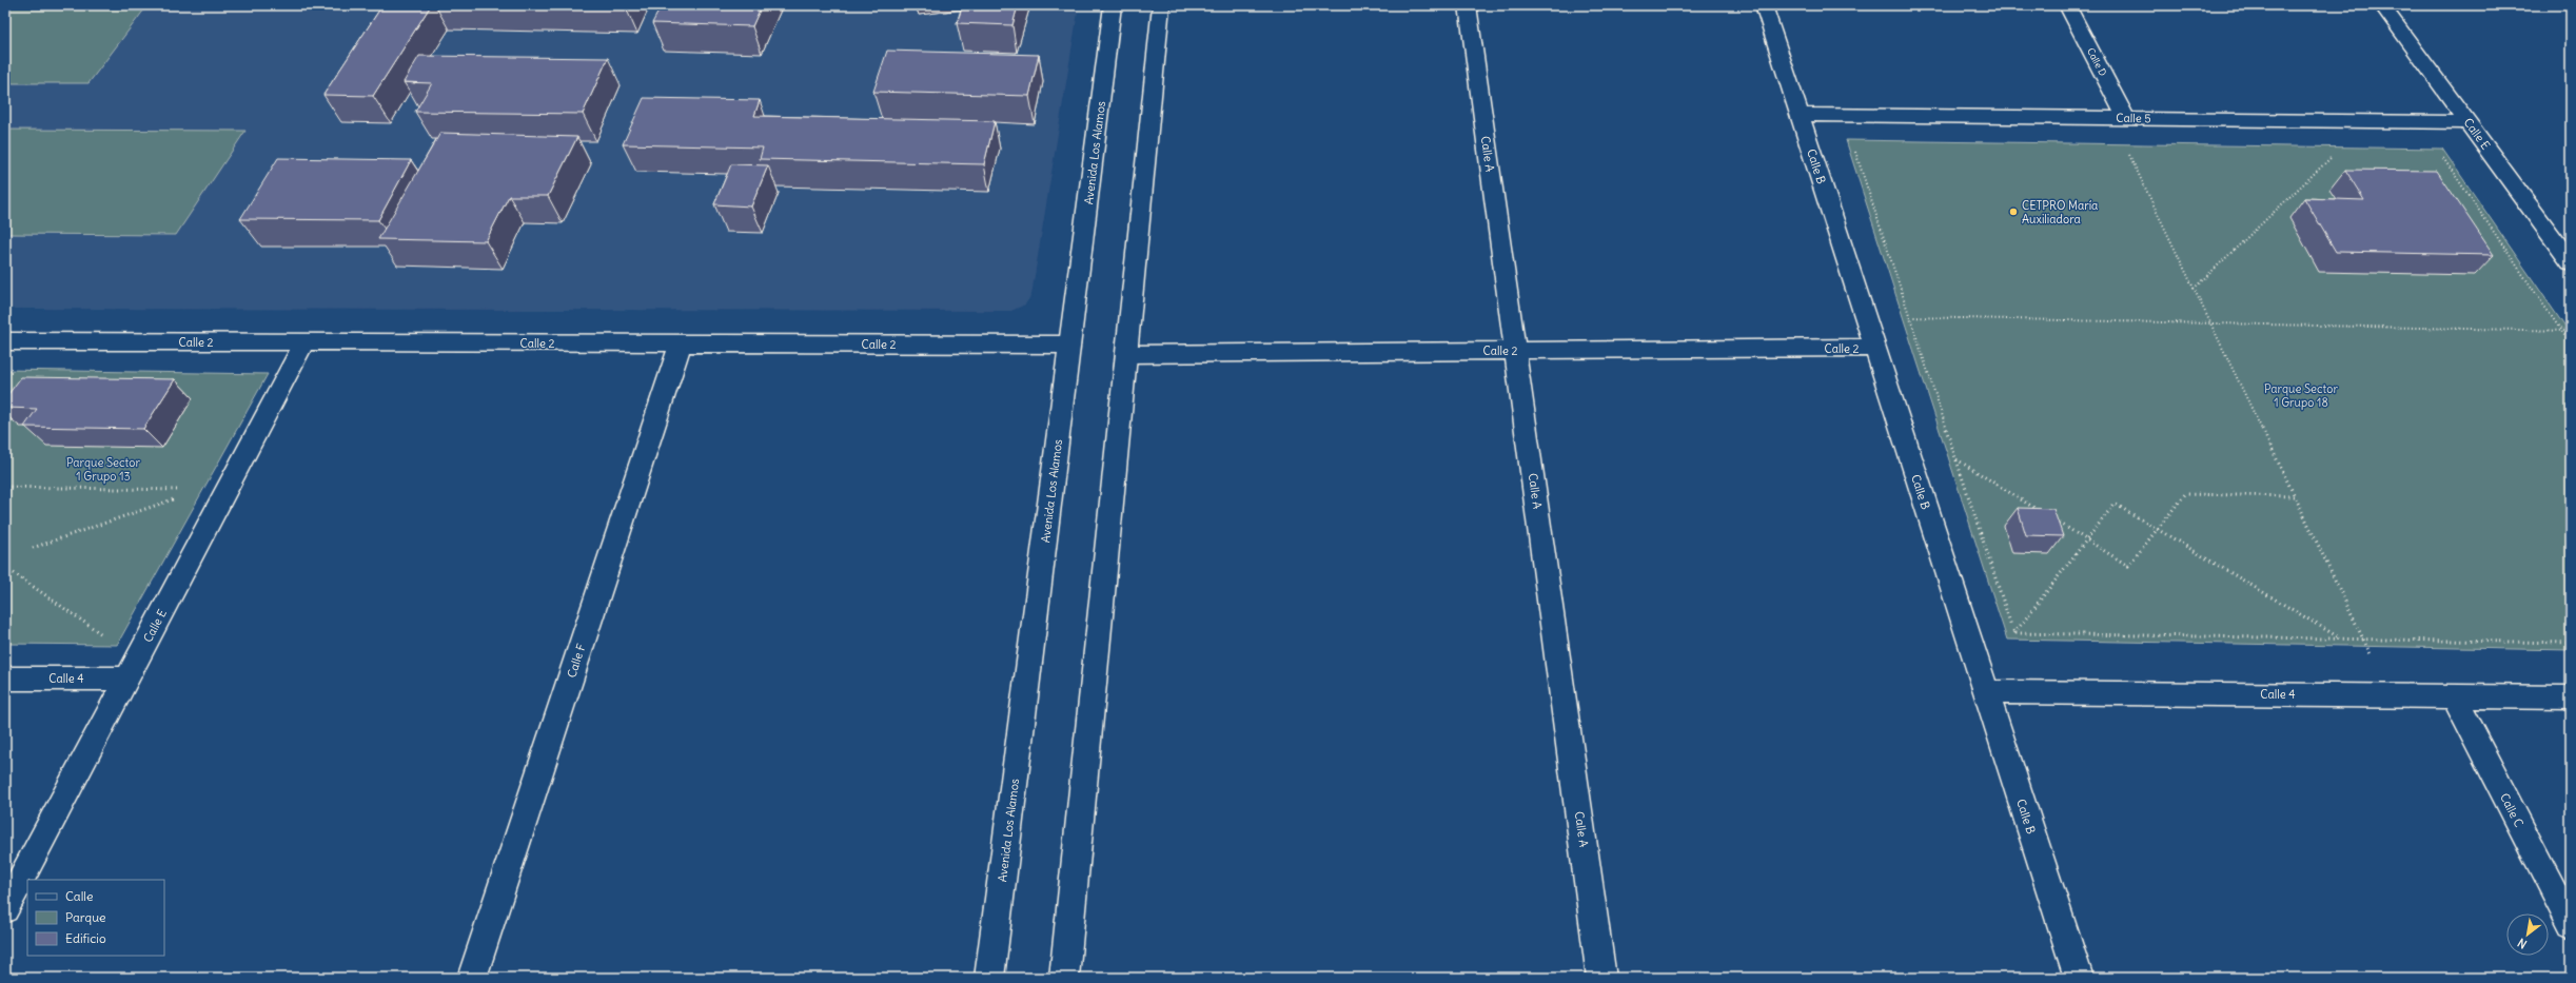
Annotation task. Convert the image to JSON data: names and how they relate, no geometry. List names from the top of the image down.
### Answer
{
  "streets": {
    "street": [
      "Calle D",
      "Calle 5",
      "Calle E",
      "Avenida Los Alamos",
      "Calle A",
      "Calle B",
      "Calle 2",
      "Calle F",
      "Calle 4",
      "Calle C"
    ]
  },
  "crossings": [
    ["Calle D", "Calle 5"],
    ["Calle 5", "Calle E"],
    ["Calle 5", "Calle B"],
    ["Calle E", "Calle 2"],
    ["Calle E", "Calle 4"],
    ["Avenida Los Alamos", "Calle 2"],
    ["Calle A", "Calle 2"],
    ["Calle B", "Calle 2"],
    ["Calle B", "Calle 4"],
    ["Calle 2", "Calle F"],
    ["Calle 4", "Calle C"]
  ],
  "parks": ["Parque Sector 1 Grupo 18", "Parque Sector 1 Grupo 13"],
  "places": ["CETPRO María Auxiliadora"],
  "legend": ["Calle", "Parque", "Edificio"],
  "north": "bottom left"
}
